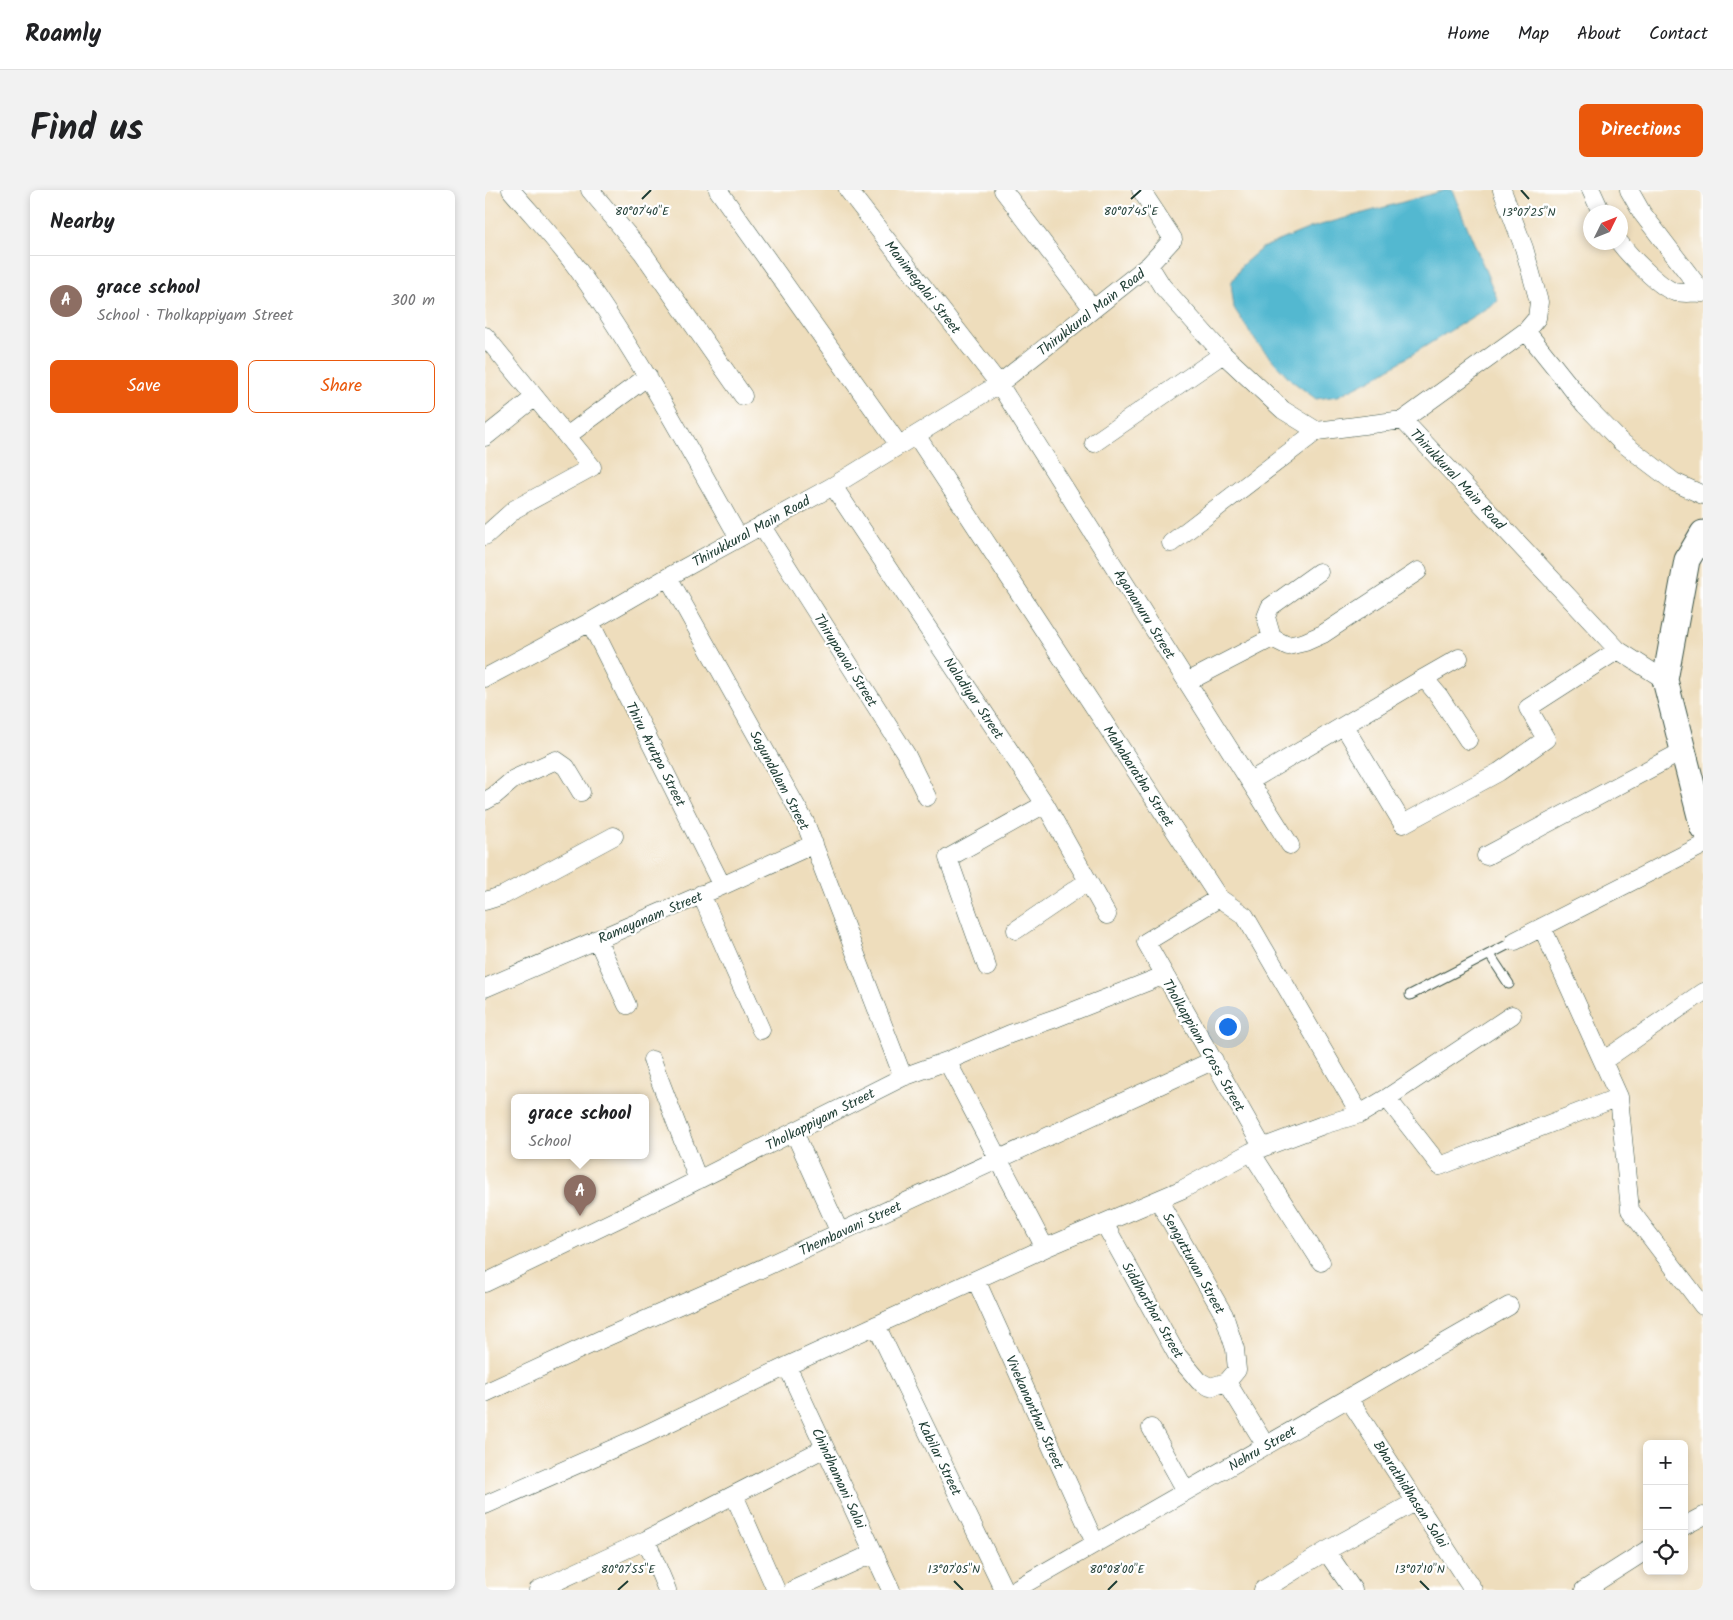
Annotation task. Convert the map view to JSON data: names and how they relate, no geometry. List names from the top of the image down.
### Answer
{
  "streets": {
    "street": [
      "Manimegalai Street",
      "Thirukkural Main Road",
      "Agananuru Street",
      "Thirupaavai Street",
      "Naladiyar Street",
      "Thiru Arutpa Street",
      "Mahabaratha Street",
      "Sagundalam Street",
      "Ramayanam Street",
      "Tholkappiam Cross Street",
      "Tholkappiyam Street",
      "Thembavani Street",
      "Senguttuvan Street",
      "Siddharthar Street",
      "Vivekananthar Street",
      "Nehru Street",
      "Kabilar Street",
      "Chindhamani Salai",
      "Bharathidhasan Salai"
    ]
  },
  "crossings": [
    ["Manimegalai Street", "Thirukkural Main Road"],
    ["Manimegalai Street", "Agananuru Street"],
    ["Thirukkural Main Road", "Agananuru Street"],
    ["Thirukkural Main Road", "Thirupaavai Street"],
    ["Thirukkural Main Road", "Naladiyar Street"],
    ["Thirukkural Main Road", "Thiru Arutpa Street"],
    ["Thirukkural Main Road", "Mahabaratha Street"],
    ["Thirukkural Main Road", "Sagundalam Street"],
    ["Thiru Arutpa Street", "Ramayanam Street"],
    ["Mahabaratha Street", "Tholkappiam Cross Street"],
    ["Sagundalam Street", "Ramayanam Street"],
    ["Sagundalam Street", "Tholkappiyam Street"],
    ["Tholkappiam Cross Street", "Tholkappiyam Street"],
    ["Tholkappiam Cross Street", "Thembavani Street"],
    ["Senguttuvan Street", "Siddharthar Street"],
    ["Vivekananthar Street", "Nehru Street"],
    ["Nehru Street", "Bharathidhasan Salai"]
  ],
  "north": "top right",
  "page": {
    "header": "Roamly",
    "nav": [
      "Home",
      "Map",
      "About",
      "Contact"
    ],
    "title": "Find us",
    "buttons": [
      "Directions",
      ["Save", "Share"]
    ],
    "heading": "Nearby",
    "list": [
      {
        "mark": "A",
        "name": "grace school",
        "note": "School · Tholkappiyam Street",
        "value": "300 m"
      }
    ],
    "popup": ["grace school", "School"],
    "pins": "A",
    "map_buttons": ["+", "−"]
  },
  "coordinates": [
    "80°07'40\"E",
    "80°07'45\"E",
    "13°07'25\"N",
    "13°07'05\"N",
    "13°07'10\"N",
    "80°07'55\"E",
    "80°08'00\"E"
  ]
}
